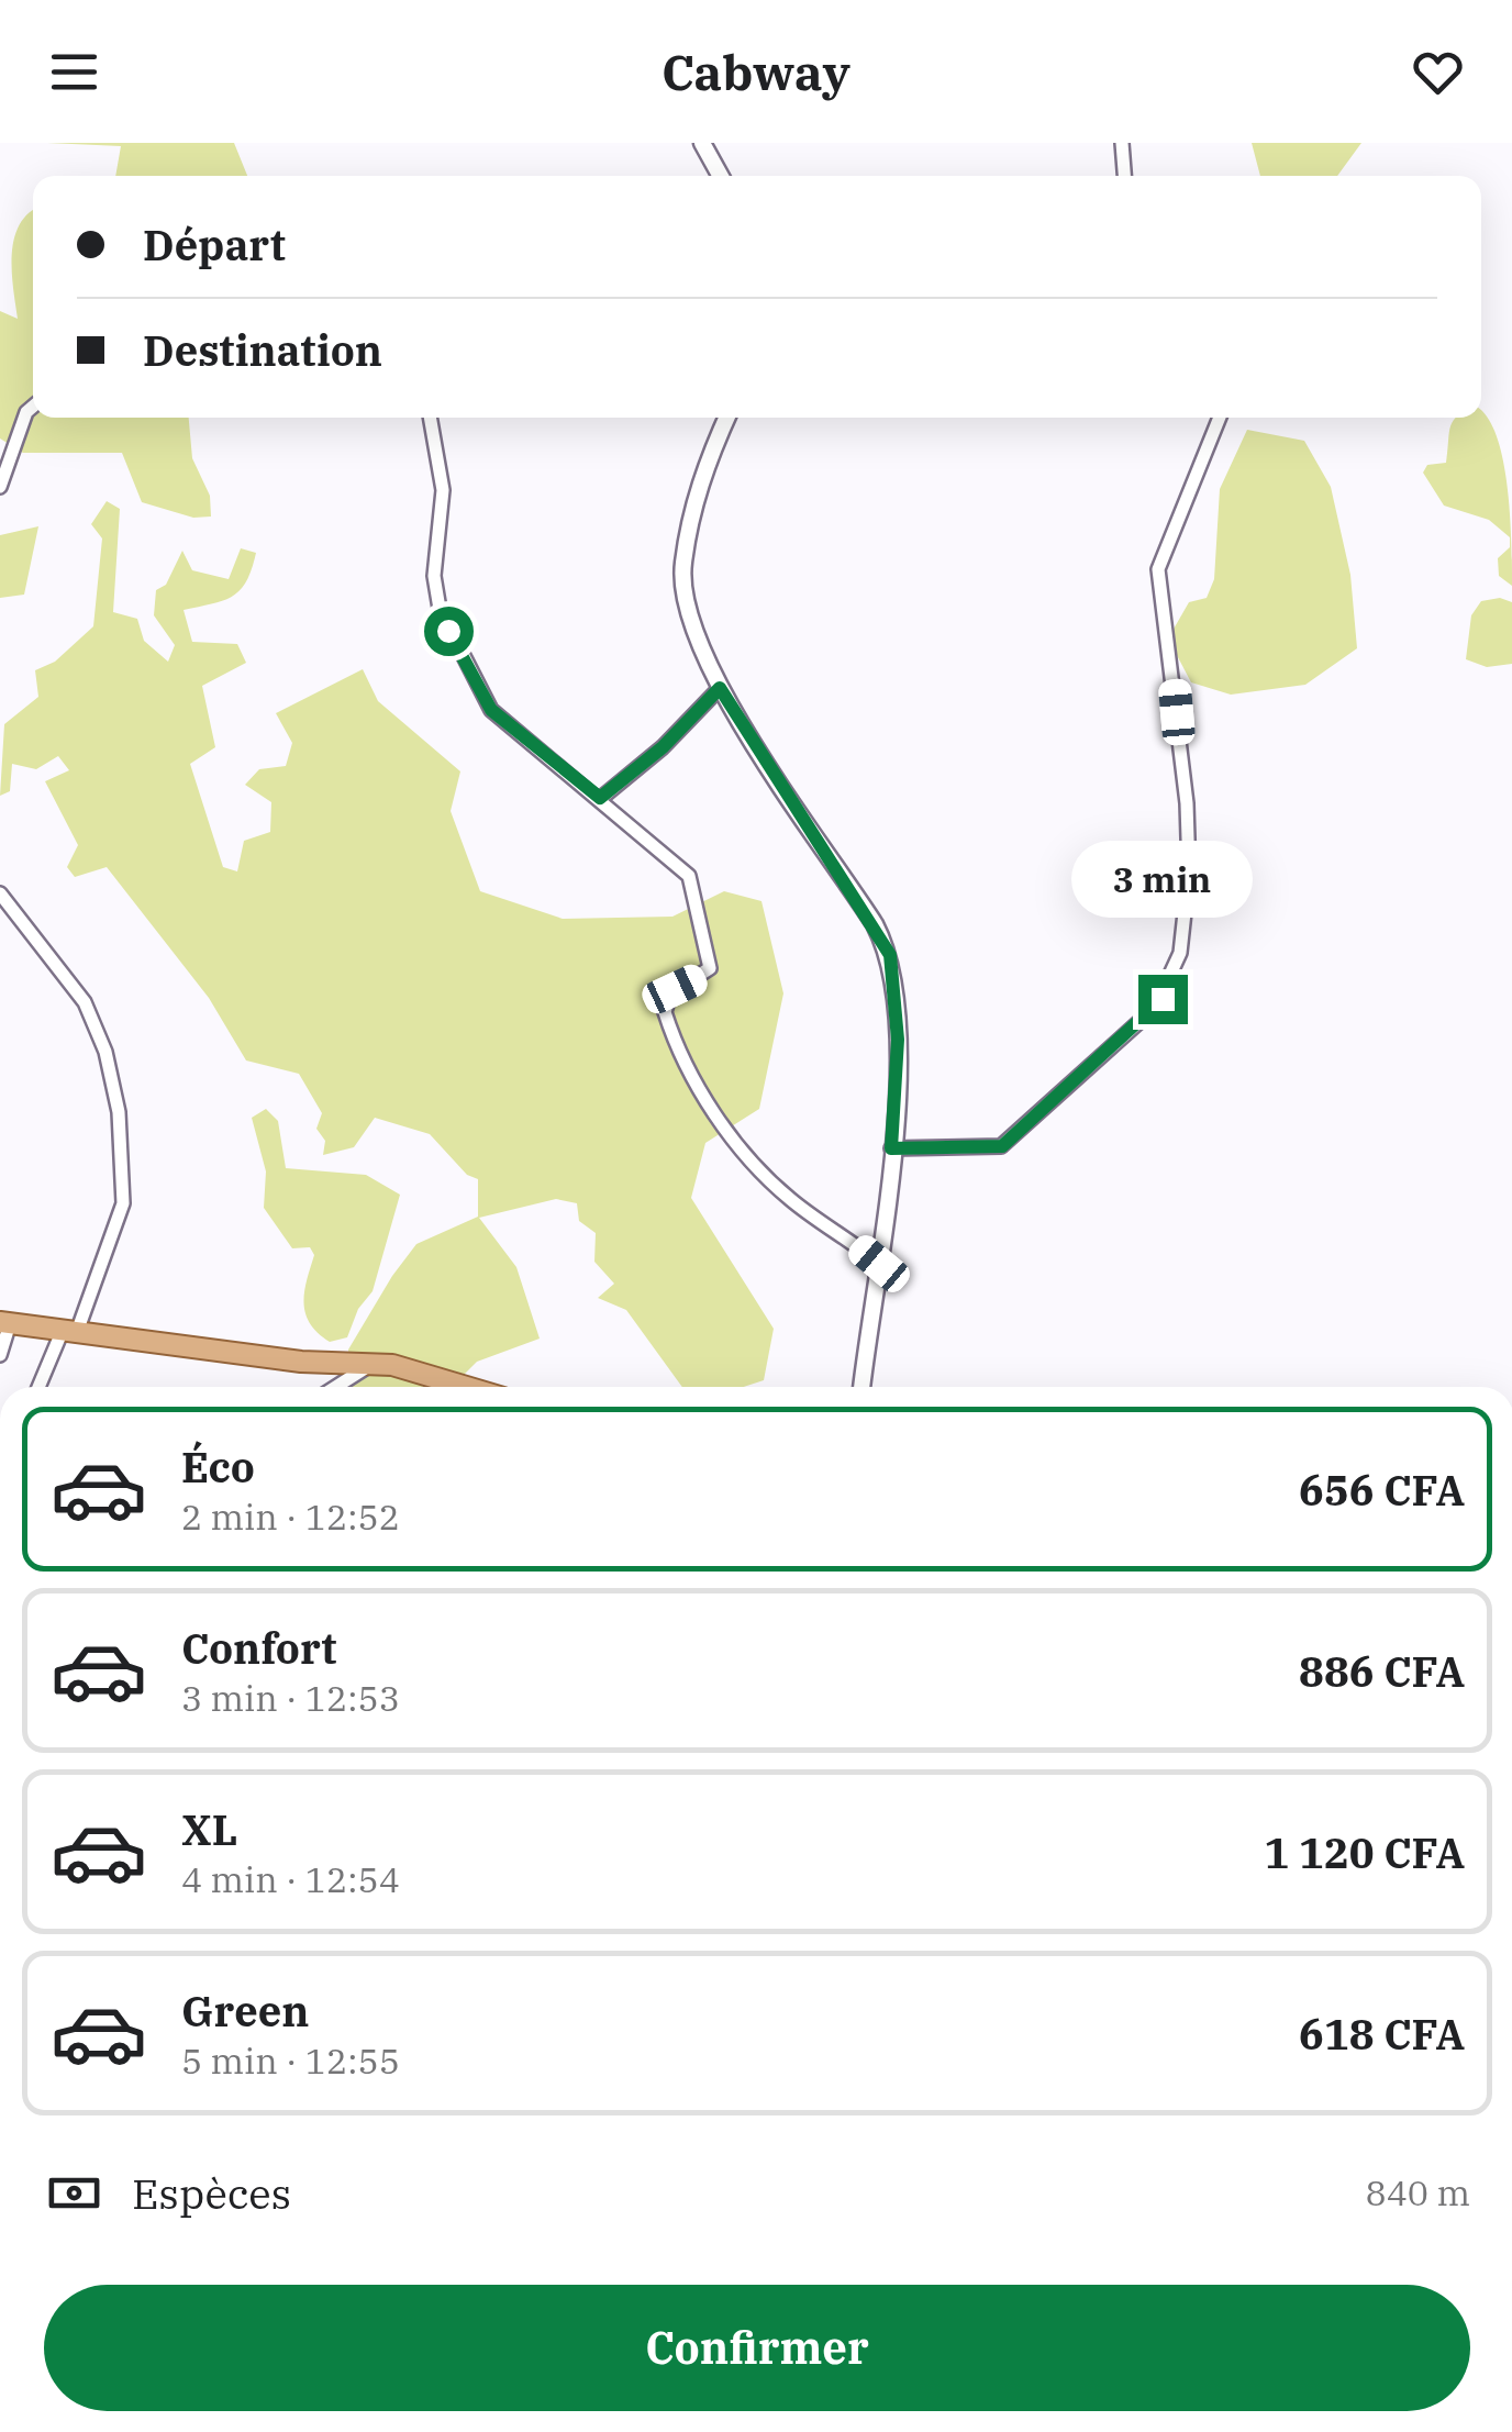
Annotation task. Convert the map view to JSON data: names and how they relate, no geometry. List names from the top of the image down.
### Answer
{
  "page": {
    "header": "Cabway",
    "banner": ["Départ", "Destination"],
    "bubble": "3 min",
    "list": [
      {
        "name": "Éco",
        "note": "2 min · 12:52",
        "value": "656 CFA"
      },
      {
        "name": "Confort",
        "note": "3 min · 12:53",
        "value": "886 CFA"
      },
      {
        "name": "XL",
        "note": "4 min · 12:54",
        "value": "1 120 CFA"
      },
      {
        "name": "Green",
        "note": "5 min · 12:55",
        "value": "618 CFA"
      }
    ],
    "pay": ["Espèces", "840 m"],
    "buttons": "Confirmer"
  }
}
